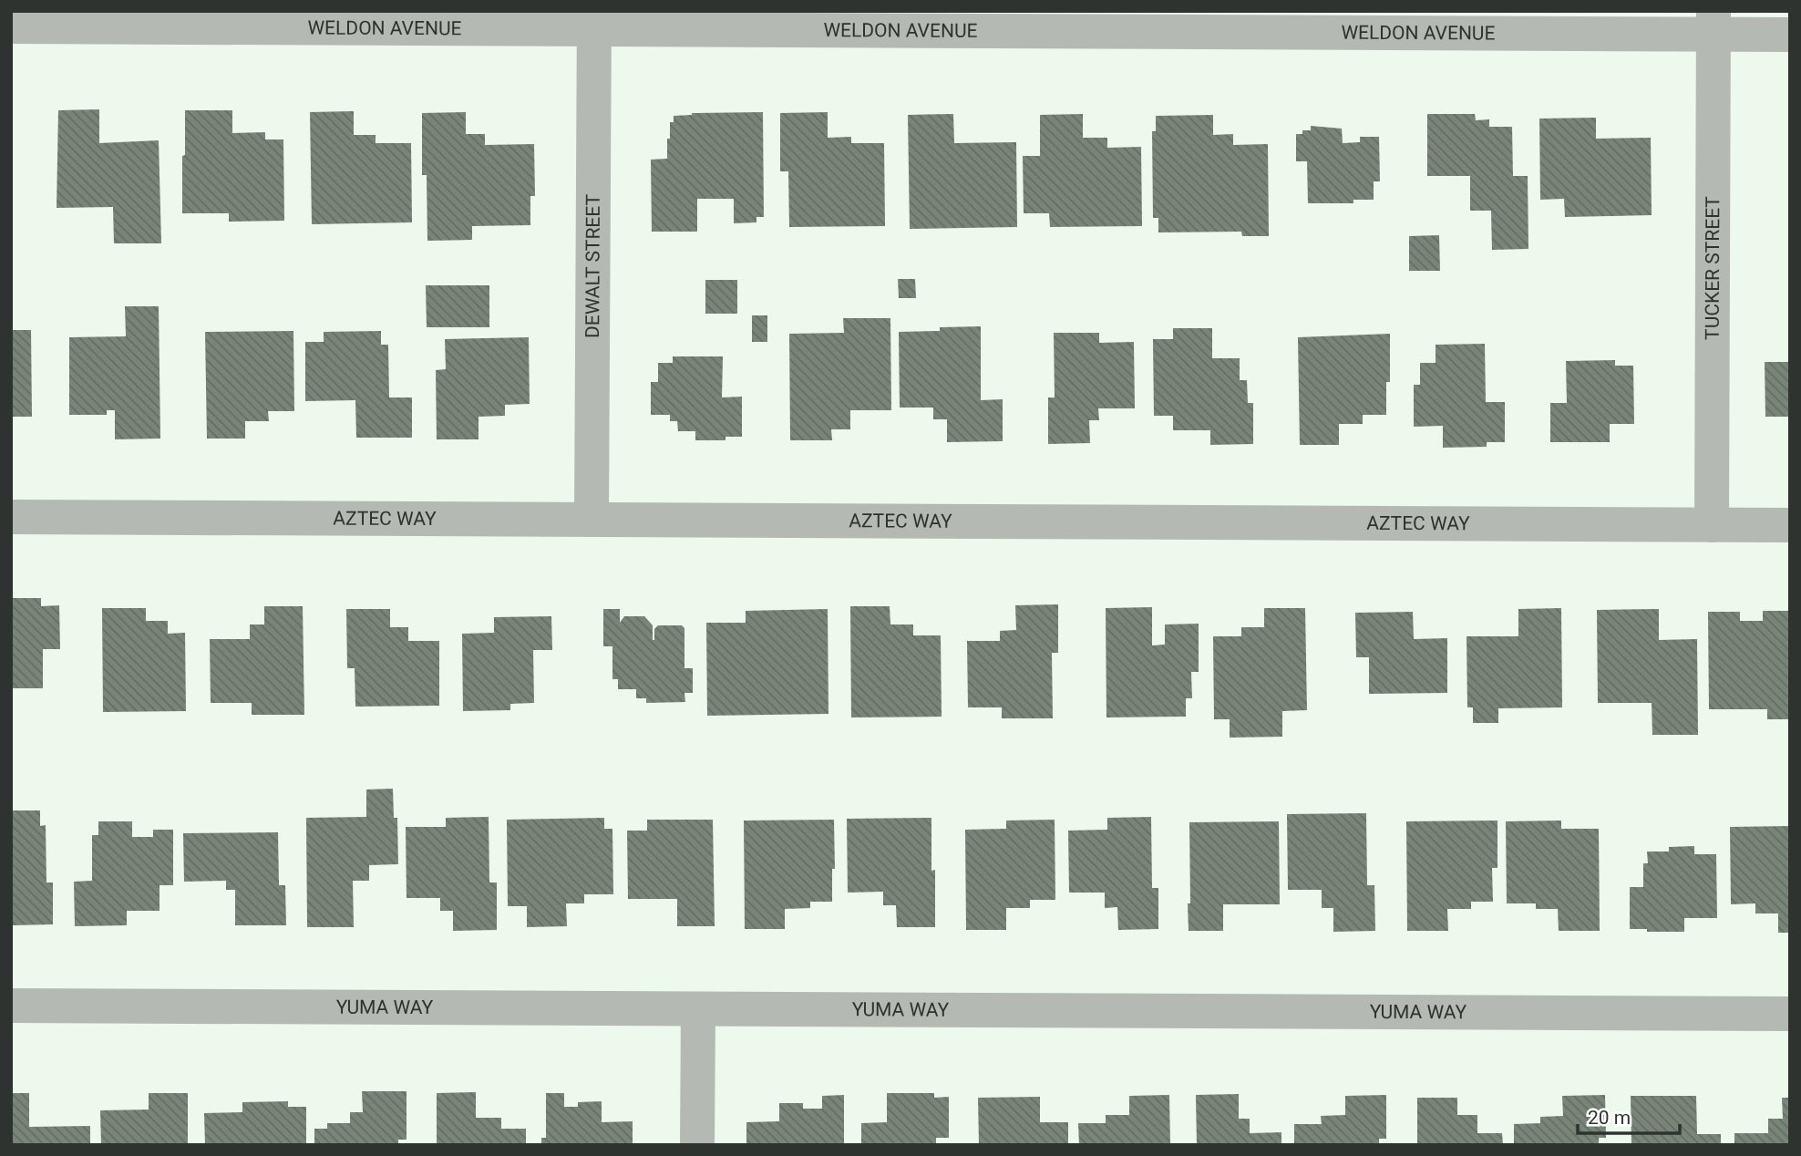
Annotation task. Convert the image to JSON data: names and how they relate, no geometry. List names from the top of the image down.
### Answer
{
  "streets": {
    "street": [
      "WELDON AVENUE",
      "DEWALT STREET",
      "TUCKER STREET",
      "AZTEC WAY",
      "YUMA WAY"
    ]
  },
  "crossings": [
    ["WELDON AVENUE", "DEWALT STREET"],
    ["WELDON AVENUE", "TUCKER STREET"],
    ["DEWALT STREET", "AZTEC WAY"],
    ["TUCKER STREET", "AZTEC WAY"]
  ],
  "scale_bar": "20 m"
}
